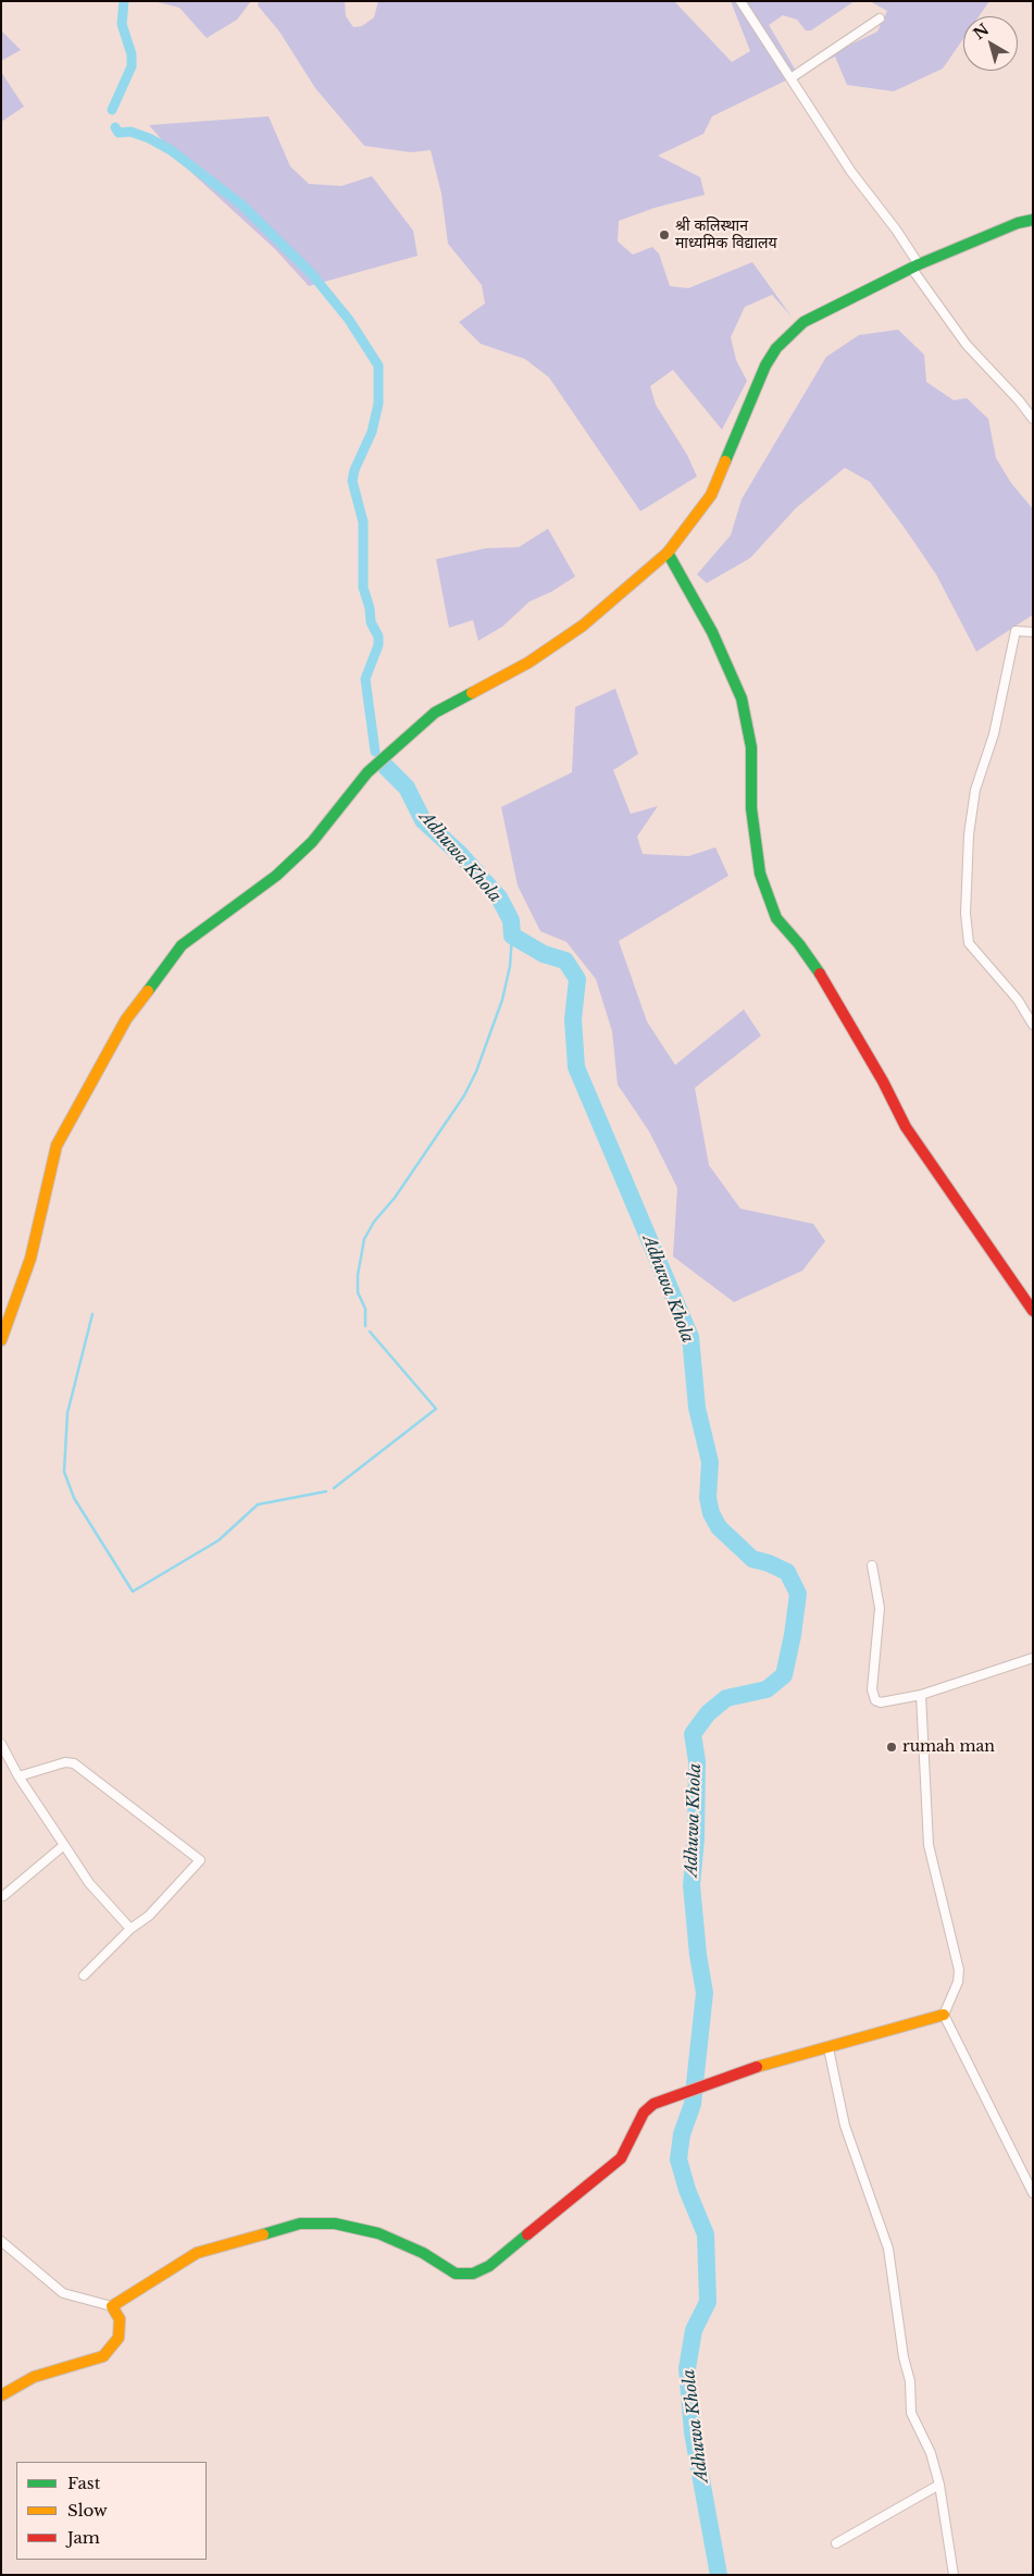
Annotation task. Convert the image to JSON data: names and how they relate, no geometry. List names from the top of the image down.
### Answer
{
  "water": ["Adhuwa Khola"],
  "places": ["श्री कलिस्थान माध्यमिक विद्यालय", "rumah man"],
  "legend": ["Fast", "Slow", "Jam"],
  "north": "top left"
}
